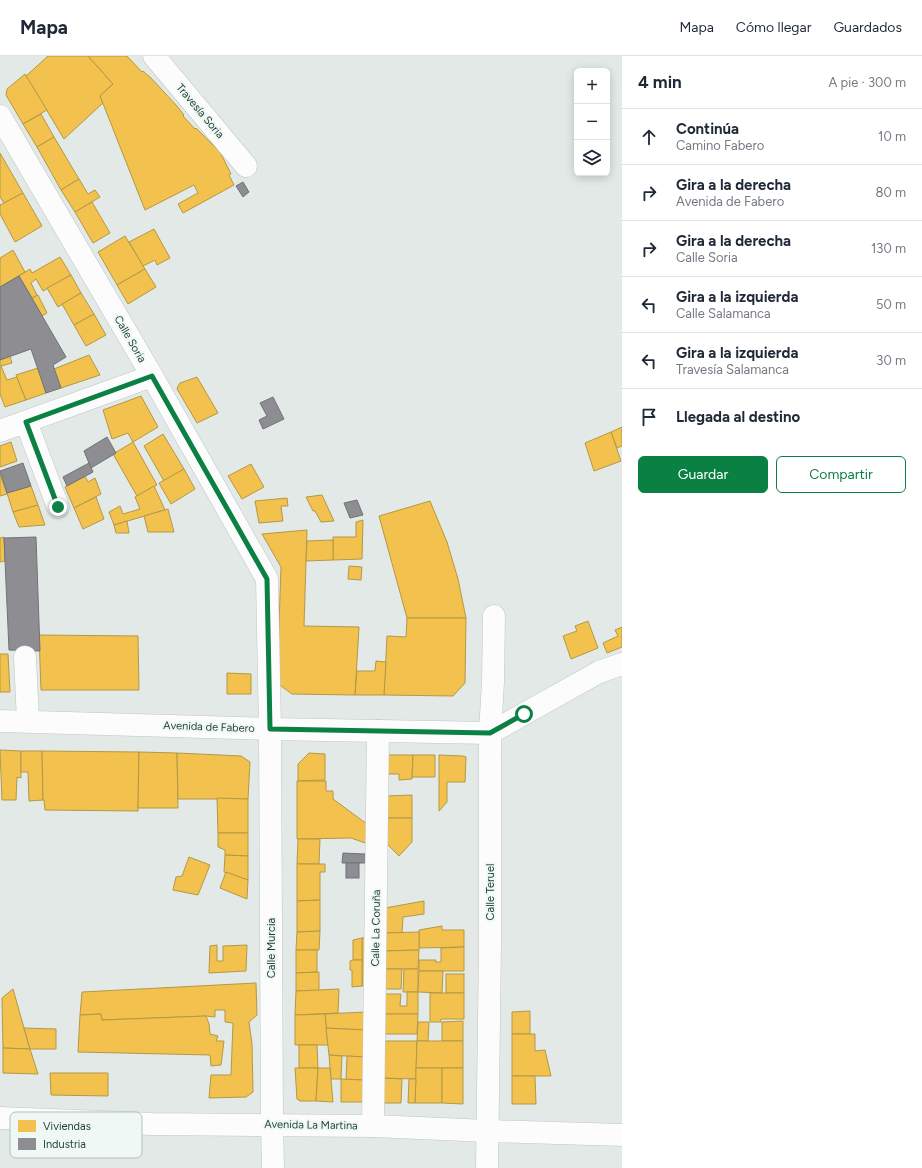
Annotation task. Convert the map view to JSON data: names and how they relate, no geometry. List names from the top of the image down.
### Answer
{
  "streets": {
    "street": [
      "Travesía Soria",
      "Calle Soria",
      "Avenida de Fabero",
      "Calle Teruel",
      "Calle La Coruña",
      "Calle Murcia",
      "Avenida La Martina"
    ]
  },
  "crossings": [
    ["Calle Soria", "Avenida de Fabero"],
    ["Calle Soria", "Calle Murcia"],
    ["Avenida de Fabero", "Calle Teruel"],
    ["Avenida de Fabero", "Calle La Coruña"],
    ["Avenida de Fabero", "Calle Murcia"],
    ["Calle Teruel", "Avenida La Martina"],
    ["Calle La Coruña", "Avenida La Martina"],
    ["Calle Murcia", "Avenida La Martina"]
  ],
  "legend": ["Viviendas", "Industria"],
  "page": {
    "header": "Mapa",
    "nav": ["Mapa", "Cómo llegar", "Guardados"],
    "heading": ["4 min", "A pie · 300 m"],
    "map_buttons": ["+", "−"],
    "list": [
      ["Continúa", "Camino Fabero", "10 m"],
      ["Gira a la derecha", "Avenida de Fabero", "80 m"],
      ["Gira a la derecha", "Calle Soria", "130 m"],
      ["Gira a la izquierda", "Calle Salamanca", "50 m"],
      ["Gira a la izquierda", "Travesía Salamanca", "30 m"],
      "Llegada al destino"
    ],
    "buttons": ["Guardar", "Compartir"]
  }
}
